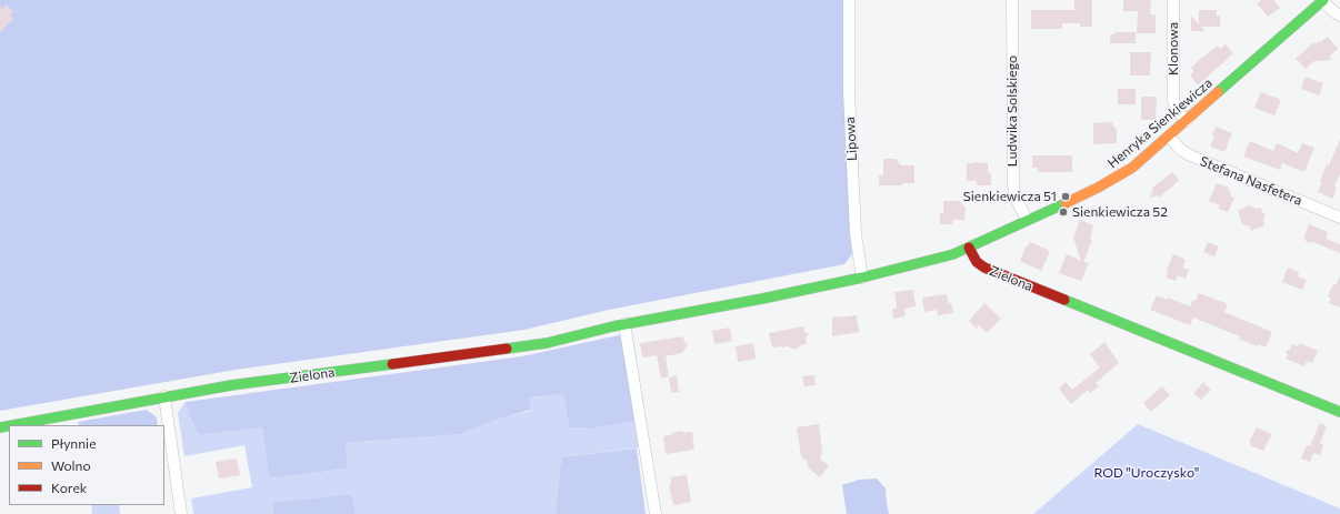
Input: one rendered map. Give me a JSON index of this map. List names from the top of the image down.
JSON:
{
  "streets": {
    "street": [
      "Klonowa",
      "Ludwika Solskiego",
      "Henryka Sienkiewicza",
      "Lipowa",
      "Stefana Nasfetera",
      "Zielona"
    ]
  },
  "crossings": [
    ["Klonowa", "Henryka Sienkiewicza"],
    ["Ludwika Solskiego", "Henryka Sienkiewicza"],
    ["Henryka Sienkiewicza", "Stefana Nasfetera"],
    ["Henryka Sienkiewicza", "Zielona"],
    ["Lipowa", "Zielona"]
  ],
  "parks": ["ROD \"Uroczysko\""],
  "places": ["Sienkiewicza 51", "Sienkiewicza 52"],
  "legend": ["Płynnie", "Wolno", "Korek"]
}
